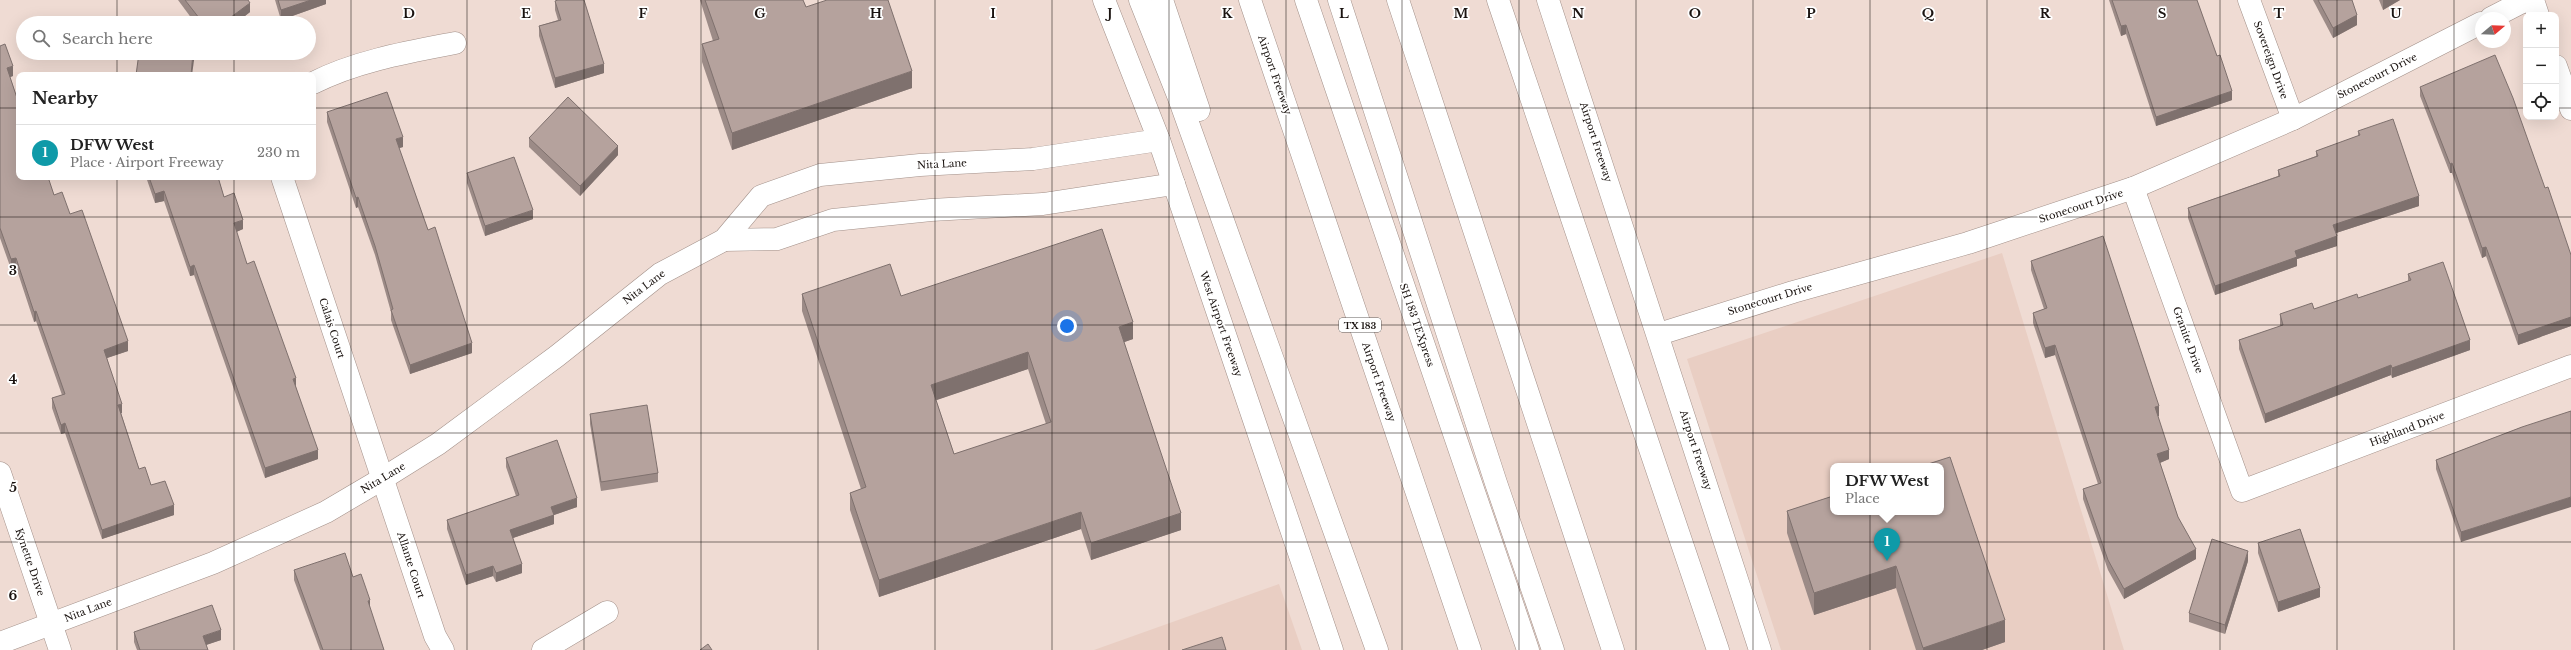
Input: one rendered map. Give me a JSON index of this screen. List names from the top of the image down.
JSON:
{
  "streets": {
    "main road": [
      "Sovereign Drive",
      "Airport Freeway",
      "Stonecourt Drive",
      "Nita Lane",
      "West Airport Freeway",
      "TX 183",
      "SH 183 TEXpress",
      "Calais Court",
      "Granite Drive",
      "Highland Drive",
      "Kynette Drive",
      "Allante Court"
    ]
  },
  "crossings": [
    ["Sovereign Drive", "Stonecourt Drive"],
    ["Airport Freeway", "Stonecourt Drive"],
    ["Stonecourt Drive", "Granite Drive"],
    ["Nita Lane", "West Airport Freeway"],
    ["Nita Lane", "Calais Court"],
    ["Nita Lane", "Kynette Drive"],
    ["Nita Lane", "Allante Court"],
    ["Calais Court", "Allante Court"],
    ["Granite Drive", "Highland Drive"]
  ],
  "north": "right",
  "page": {
    "map_buttons": ["+", "−"],
    "search": "Search here",
    "heading": "Nearby",
    "list": [
      {
        "mark": "1",
        "name": "DFW West",
        "note": "Place · Airport Freeway",
        "value": "230 m"
      }
    ],
    "popup": ["DFW West", "Place"],
    "pins": "1"
  },
  "grid": {
    "columns": [
      "D",
      "E",
      "F",
      "G",
      "H",
      "I",
      "J",
      "K",
      "L",
      "M",
      "N",
      "O",
      "P",
      "Q",
      "R",
      "S",
      "T",
      "U"
    ],
    "rows": [
      "3",
      "4",
      "5",
      "6"
    ]
  }
}
